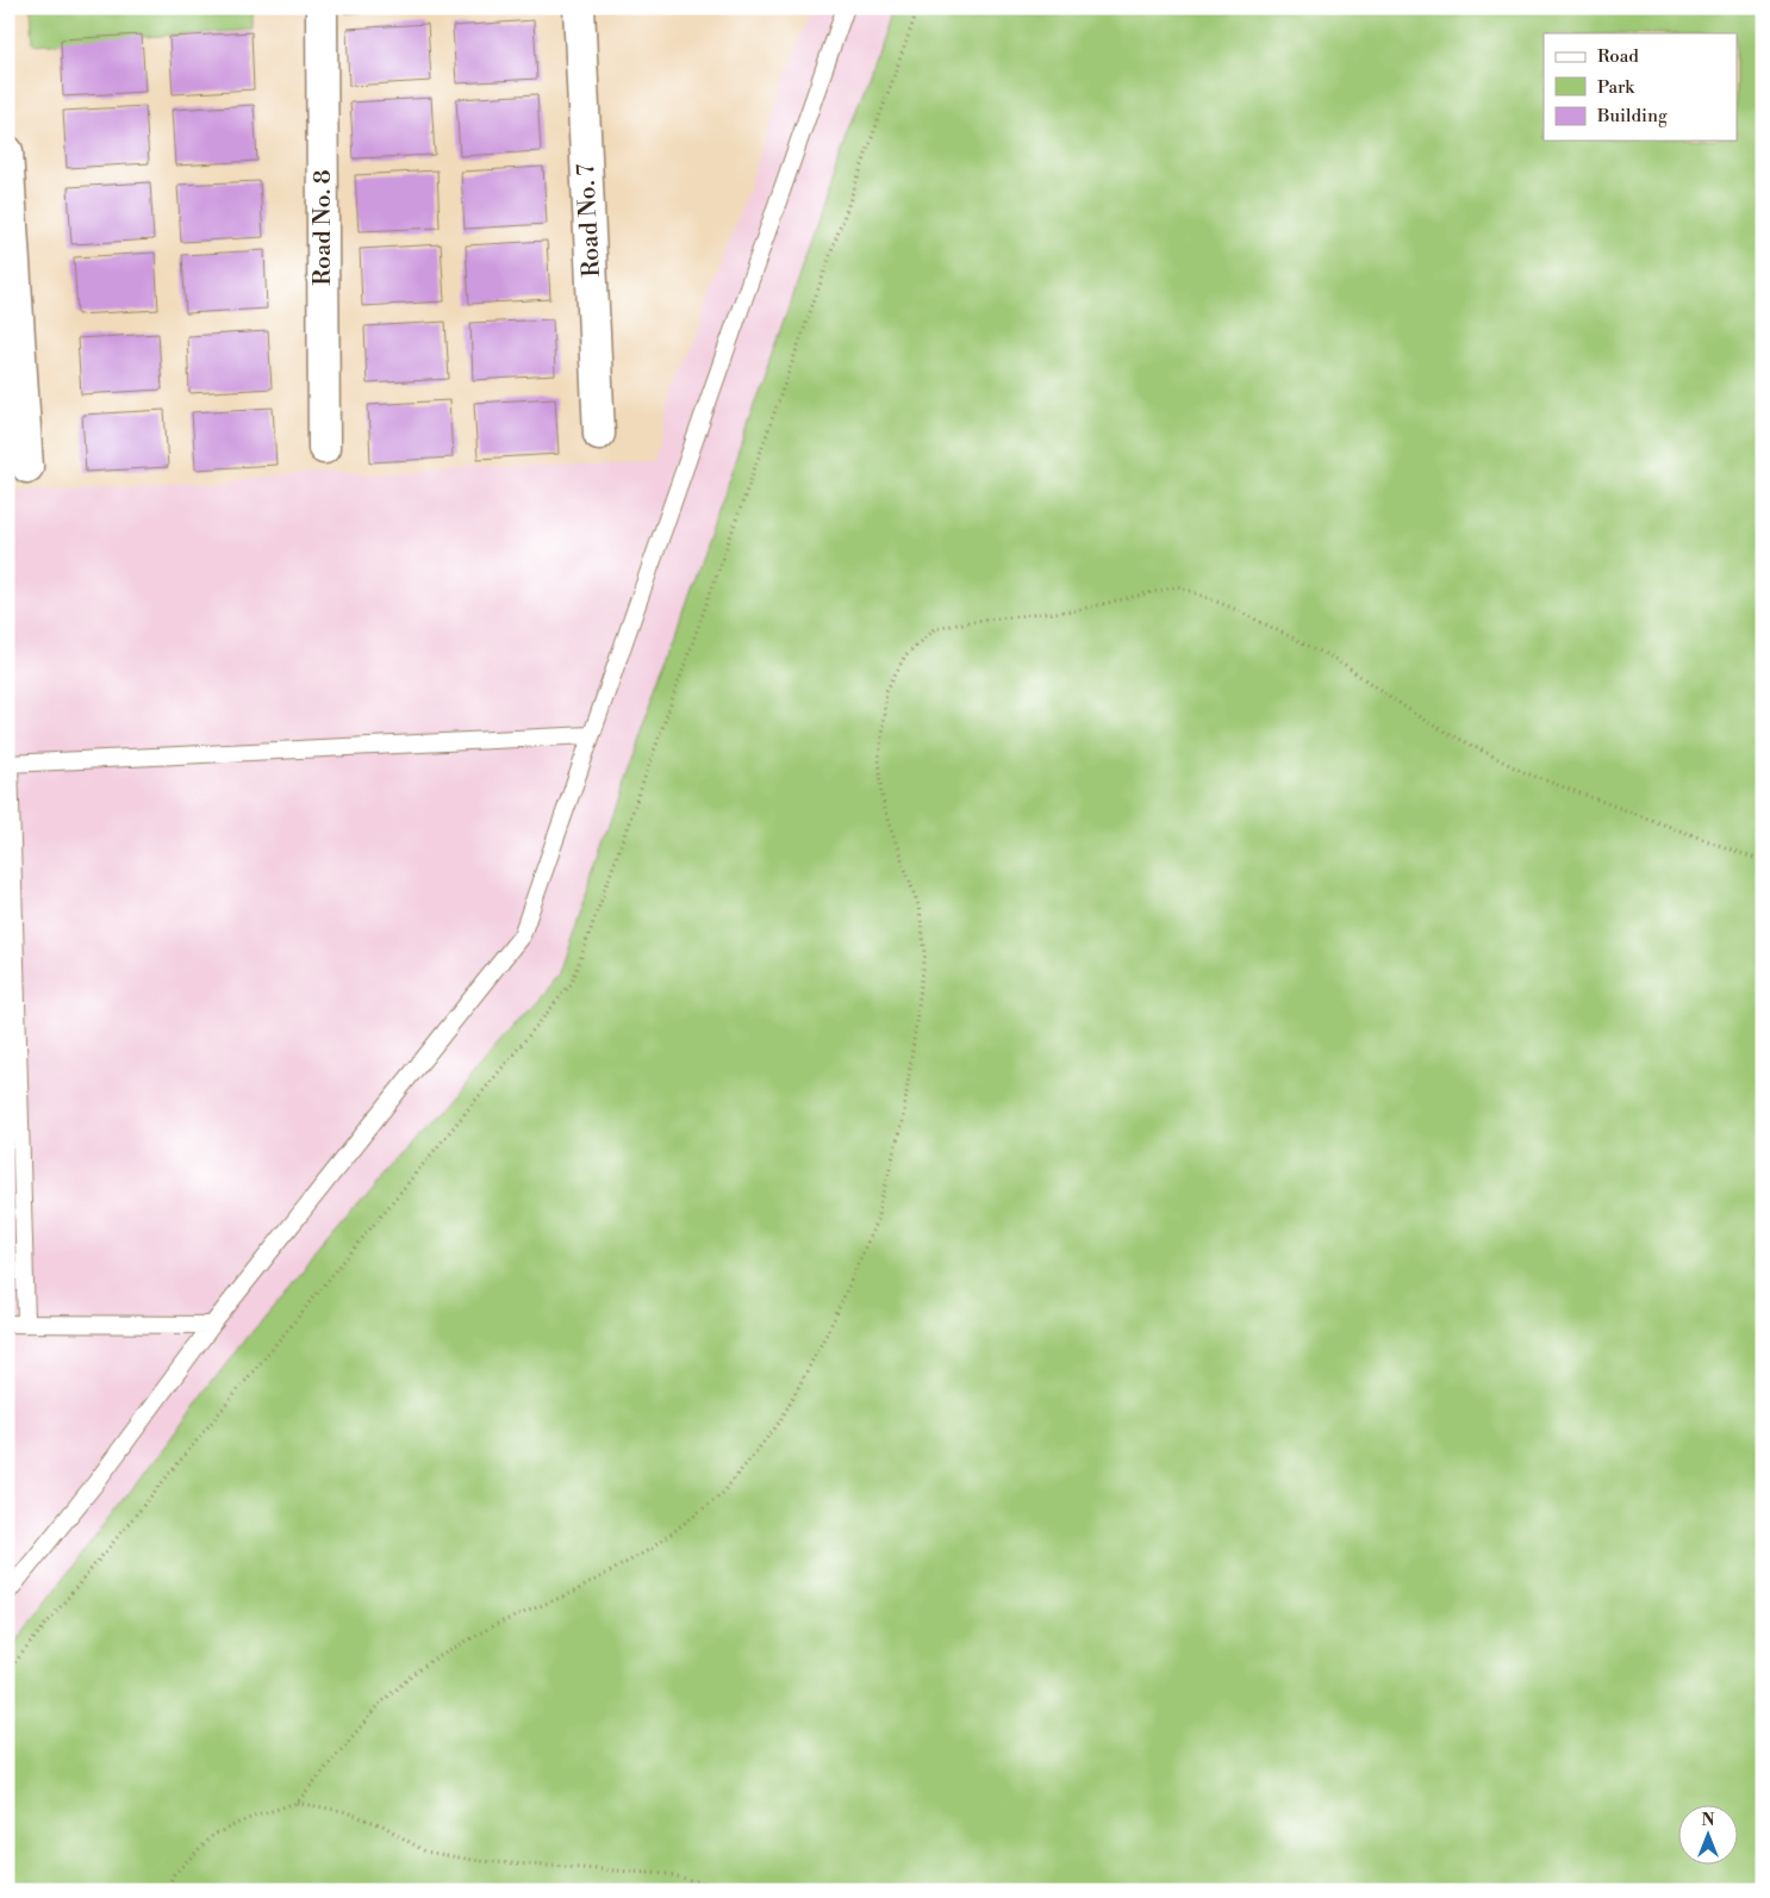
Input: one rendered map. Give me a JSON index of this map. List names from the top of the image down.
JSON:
{
  "streets": {
    "street": ["Road No. 7", "Road No. 8"]
  },
  "legend": ["Road", "Park", "Building"],
  "north": "top"
}
